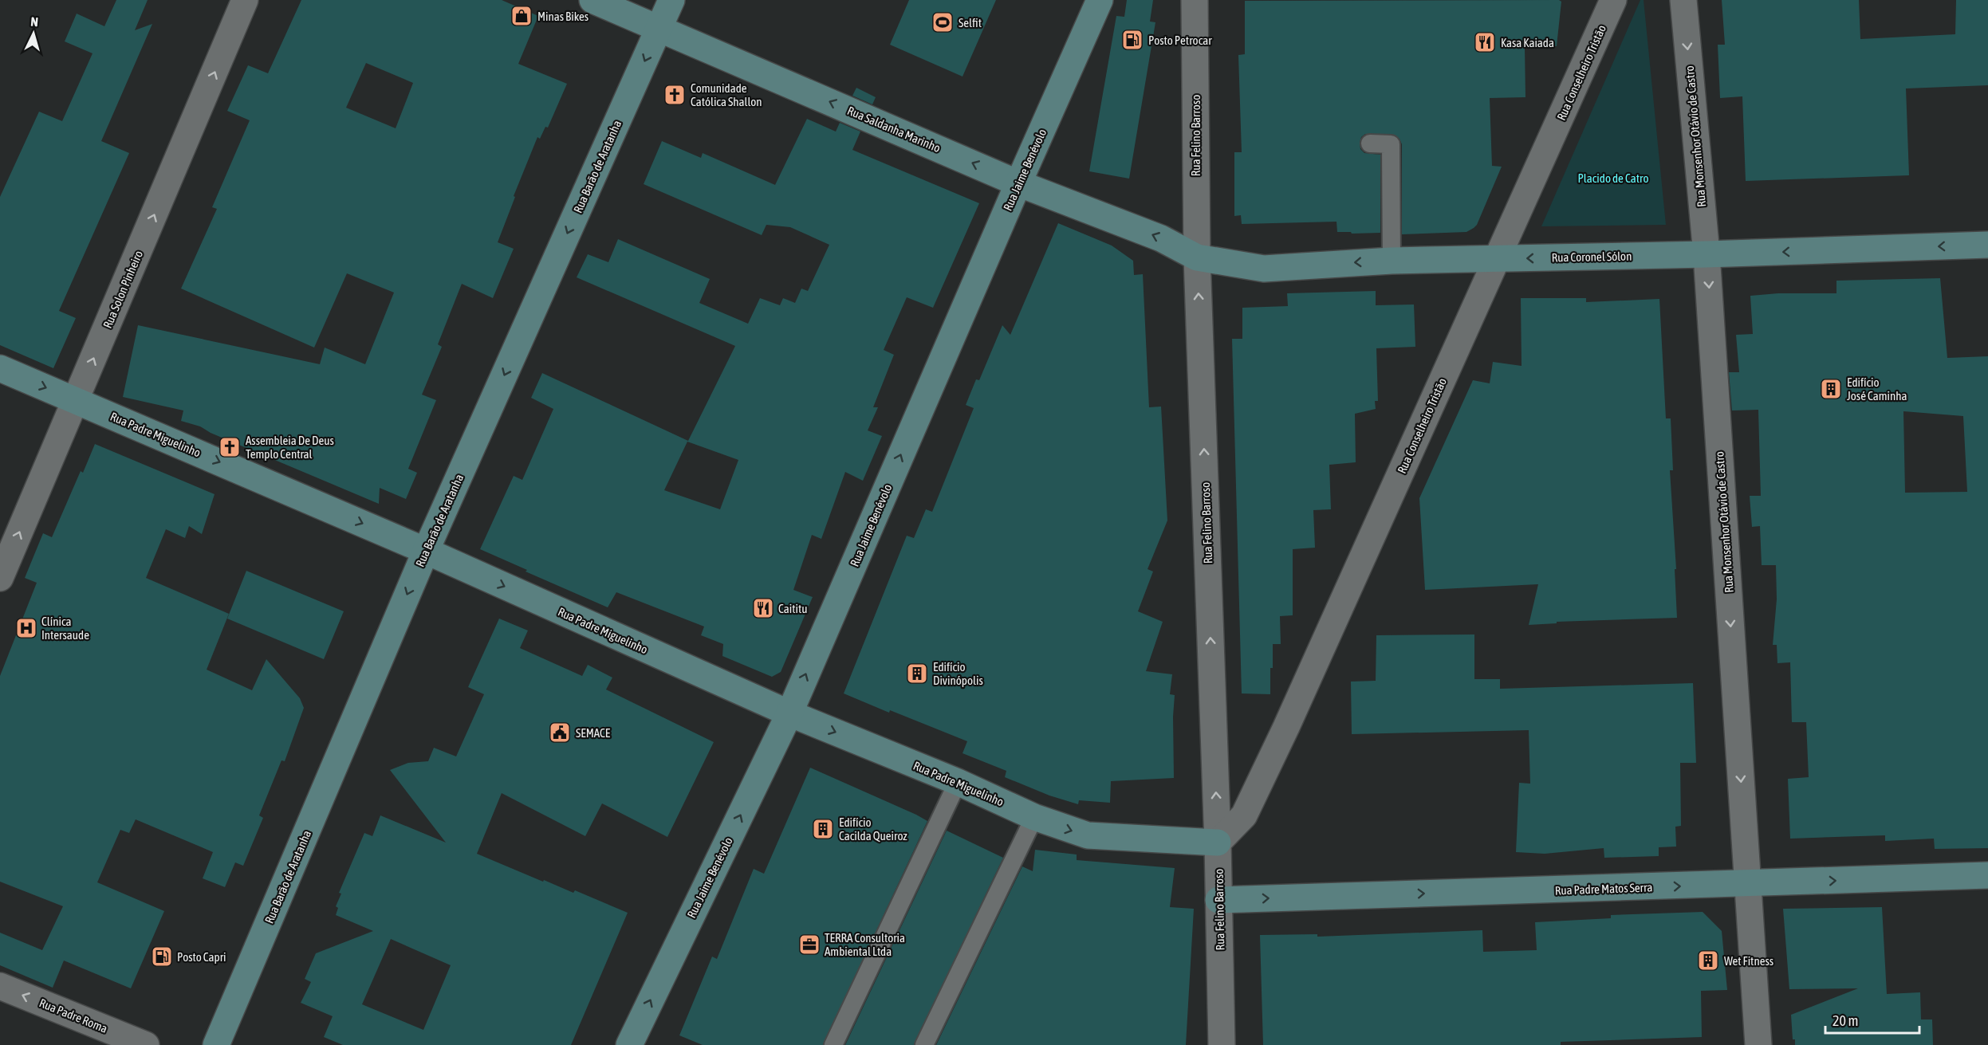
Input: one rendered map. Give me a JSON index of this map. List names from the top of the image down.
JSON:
{
  "streets": {
    "street": [
      "Rua Conselheiro Tristão",
      "Rua Saldanha Marinho",
      "Rua Felino Barroso",
      "Rua Monsenhor Otávio de Castro",
      "Rua Barão de Aratanha",
      "Rua Jaime Benévolo",
      "Rua Coronel Sólon",
      "Rua Solon Pinheiro",
      "Rua Padre Miguelinho",
      "Rua Padre Matos Serra",
      "Rua Padre Roma"
    ]
  },
  "crossings": [
    ["Rua Conselheiro Tristão", "Rua Felino Barroso"],
    ["Rua Conselheiro Tristão", "Rua Coronel Sólon"],
    ["Rua Conselheiro Tristão", "Rua Padre Miguelinho"],
    ["Rua Saldanha Marinho", "Rua Felino Barroso"],
    ["Rua Saldanha Marinho", "Rua Barão de Aratanha"],
    ["Rua Saldanha Marinho", "Rua Jaime Benévolo"],
    ["Rua Saldanha Marinho", "Rua Coronel Sólon"],
    ["Rua Felino Barroso", "Rua Coronel Sólon"],
    ["Rua Felino Barroso", "Rua Padre Miguelinho"],
    ["Rua Felino Barroso", "Rua Padre Matos Serra"],
    ["Rua Monsenhor Otávio de Castro", "Rua Coronel Sólon"],
    ["Rua Monsenhor Otávio de Castro", "Rua Padre Matos Serra"],
    ["Rua Barão de Aratanha", "Rua Padre Miguelinho"],
    ["Rua Jaime Benévolo", "Rua Padre Miguelinho"],
    ["Rua Solon Pinheiro", "Rua Padre Miguelinho"]
  ],
  "one_way": [
    "Rua Saldanha Marinho",
    "Rua Felino Barroso",
    "Rua Monsenhor Otávio de Castro",
    "Rua Barão de Aratanha",
    "Rua Jaime Benévolo",
    "Rua Coronel Sólon",
    "Rua Solon Pinheiro",
    "Rua Padre Miguelinho",
    "Rua Padre Matos Serra",
    "Rua Padre Roma"
  ],
  "parks": ["Placido de Catro"],
  "places": {
    "shop": ["Minas Bikes"],
    "sports": ["Selfit"],
    "fuel station": ["Posto Petrocar", "Posto Capri"],
    "restaurant": ["Kasa Kaiada", "Caititu"],
    "church": ["Comunidade Católica Shallon", "Assembleia De Deus Templo Central"],
    "building": [
      "Edifício José Caminha",
      "Edifício Divinópolis",
      "Edifício Cacilda Queiroz",
      "Wet Fitness"
    ],
    "hospital": ["Clínica Intersaude"],
    "public building": ["SEMACE"],
    "office": ["TERRA Consultoria Ambiental Ltda"]
  },
  "scale_bar": "20 m",
  "north": "top"
}
